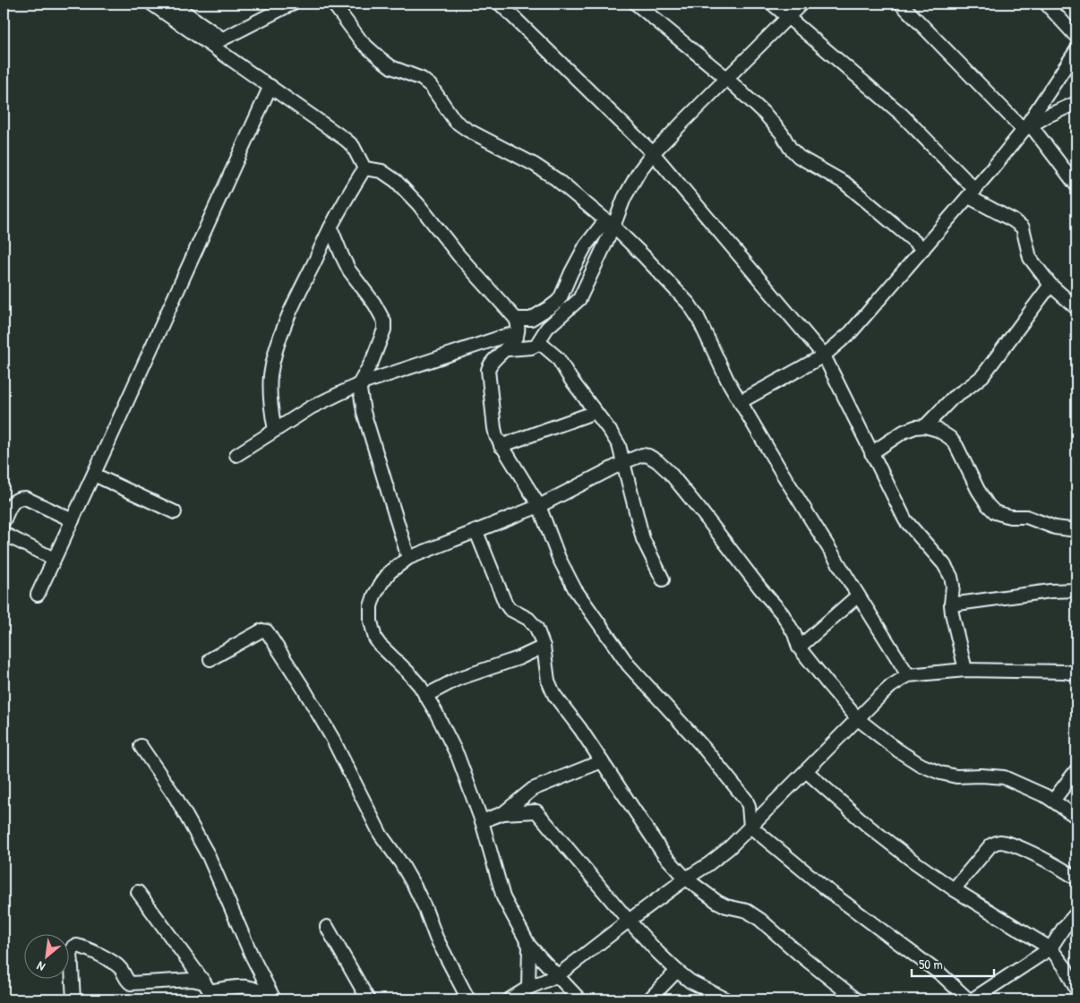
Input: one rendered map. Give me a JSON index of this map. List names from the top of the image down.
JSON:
{
  "scale_bar": "50 m",
  "north": "bottom left"
}
